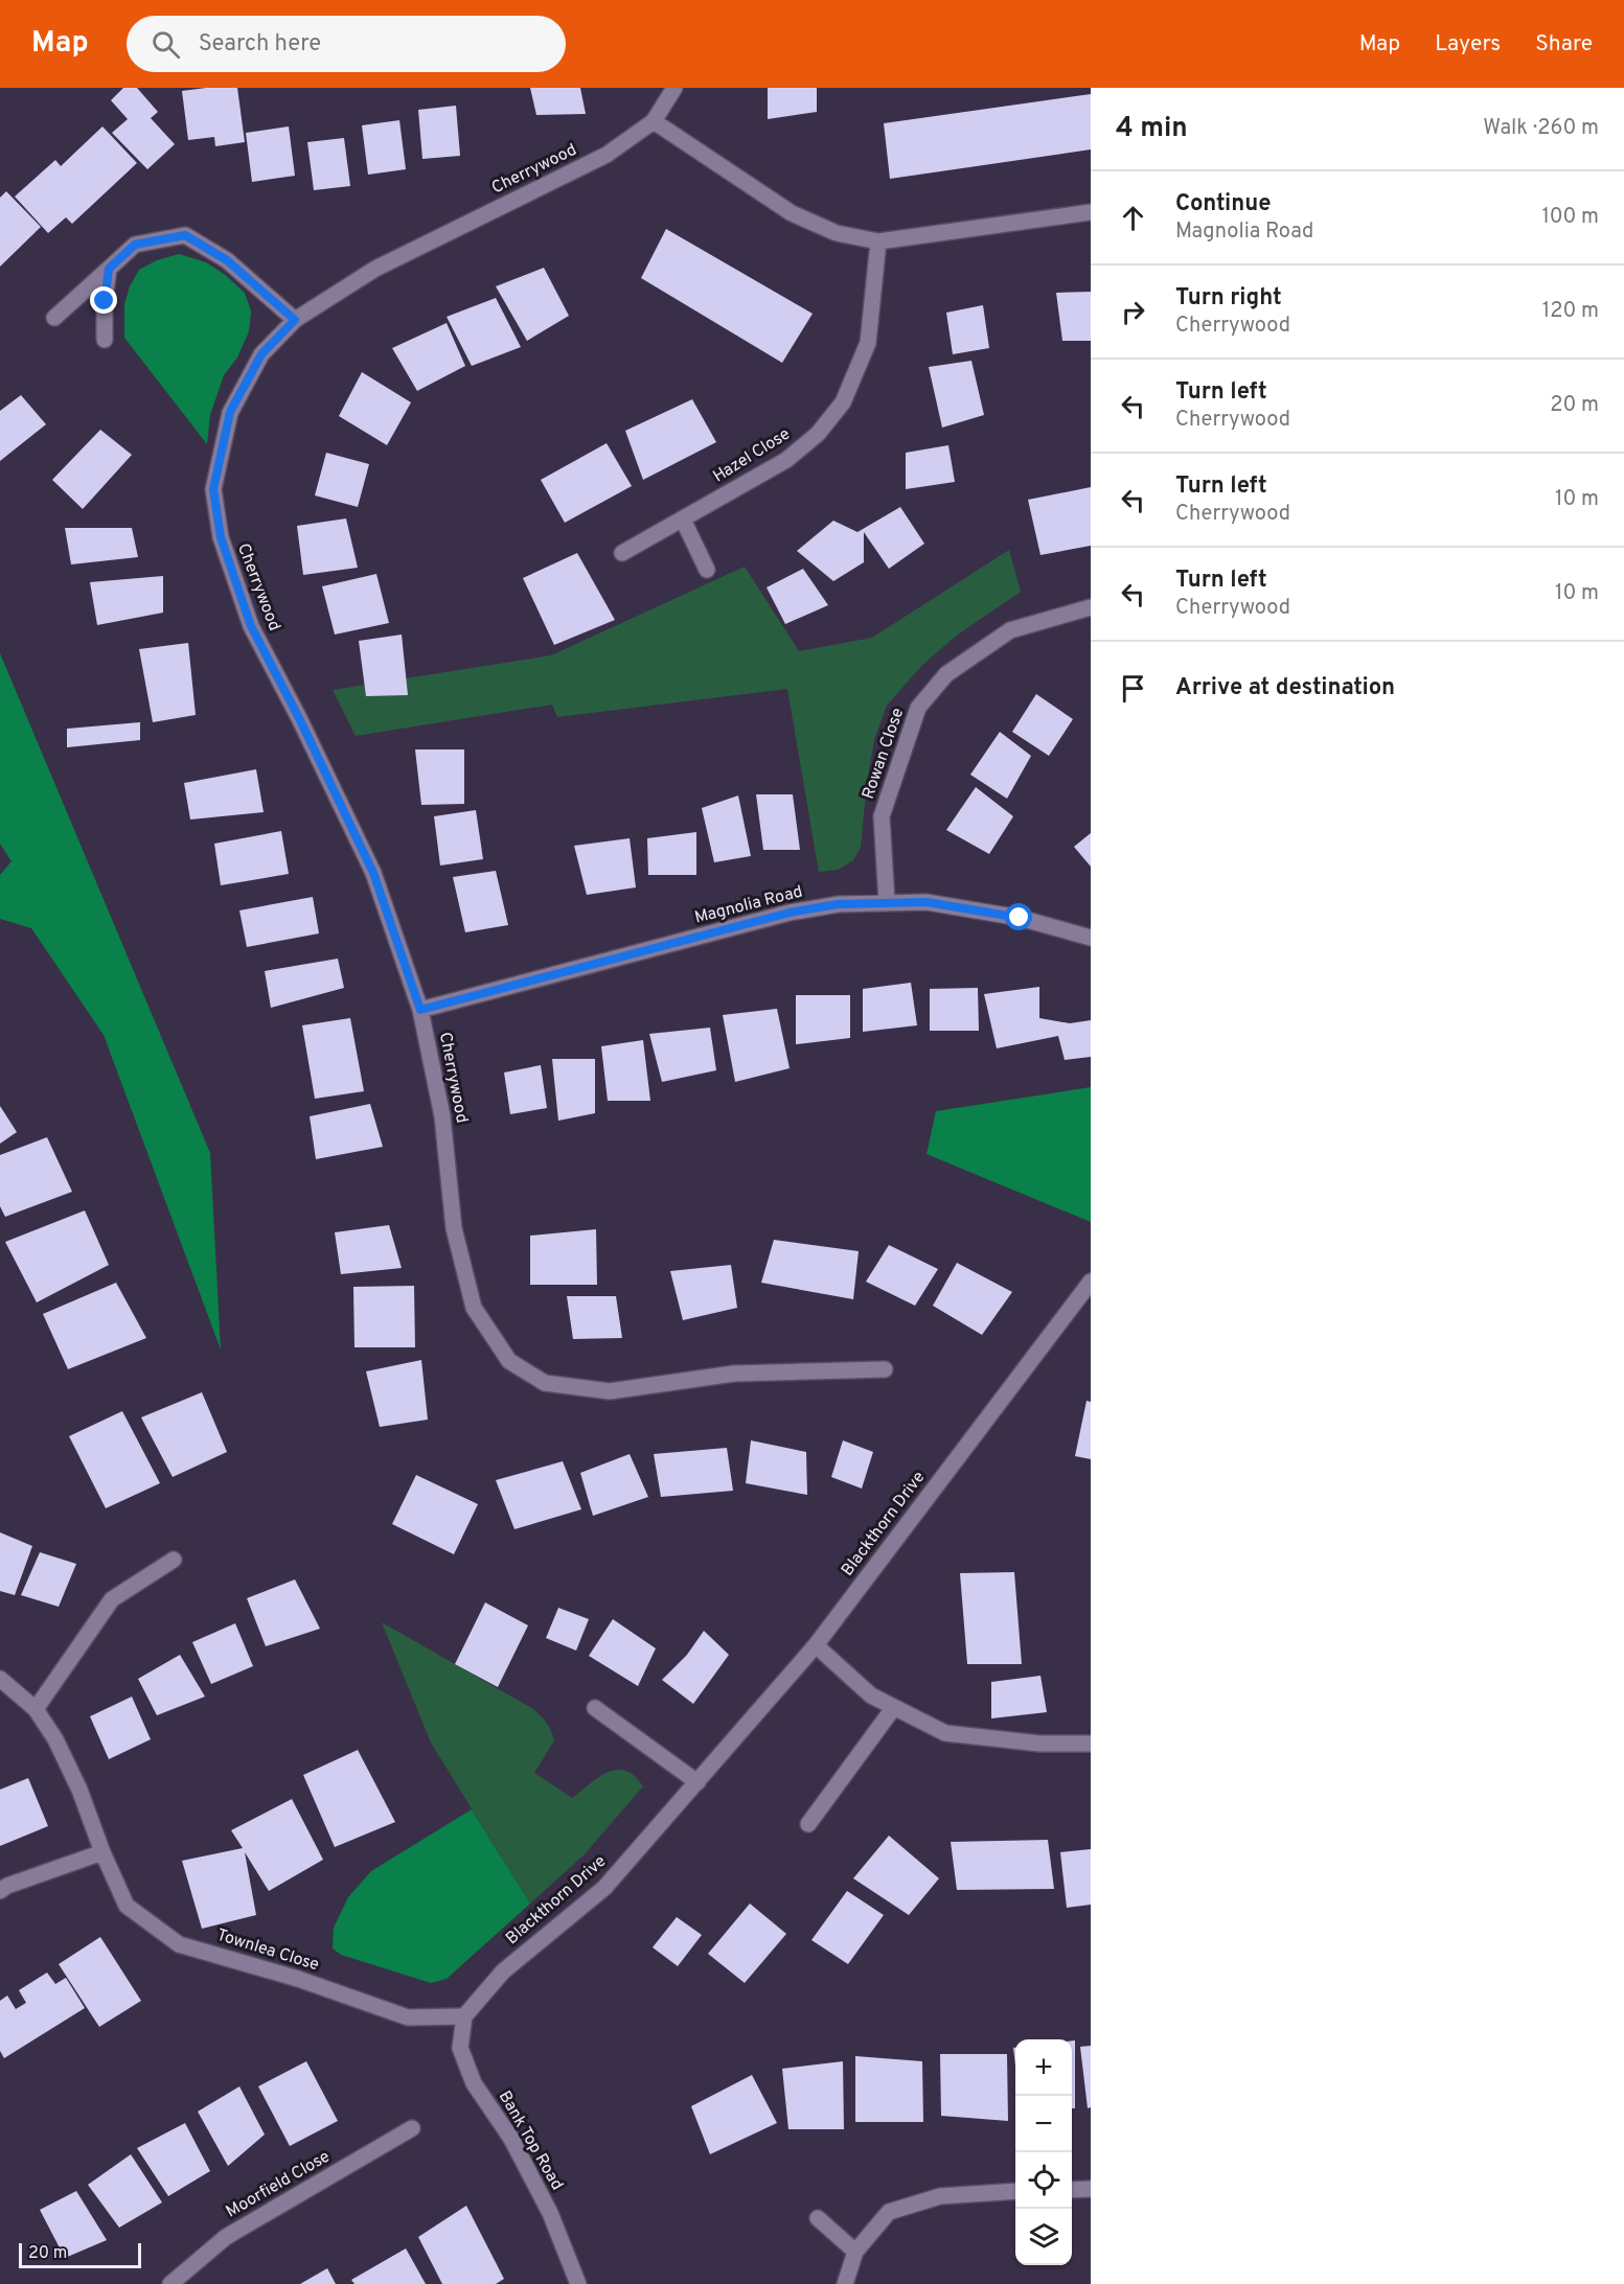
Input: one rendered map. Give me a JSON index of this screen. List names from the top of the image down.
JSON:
{
  "streets": {
    "street": [
      "Cherrywood",
      "Hazel Close",
      "Rowan Close",
      "Magnolia Road",
      "Blackthorn Drive",
      "Townlea Close",
      "Bank Top Road",
      "Moorfield Close"
    ]
  },
  "crossings": [
    ["Cherrywood", "Magnolia Road"],
    ["Rowan Close", "Magnolia Road"],
    ["Blackthorn Drive", "Townlea Close"],
    ["Blackthorn Drive", "Bank Top Road"],
    ["Townlea Close", "Bank Top Road"]
  ],
  "scale_bar": "20 m",
  "page": {
    "header": "Map",
    "search": "Search here",
    "nav": ["Map", "Layers", "Share"],
    "heading": ["4 min", "Walk · 260 m"],
    "list": [
      ["Continue", "Magnolia Road", "100 m"],
      ["Turn right", "Cherrywood", "120 m"],
      ["Turn left", "Cherrywood", "20 m"],
      ["Turn left", "Cherrywood", "10 m"],
      ["Turn left", "Cherrywood", "10 m"],
      "Arrive at destination"
    ],
    "map_buttons": ["+", "−"],
    "scale": "20 m"
  }
}
